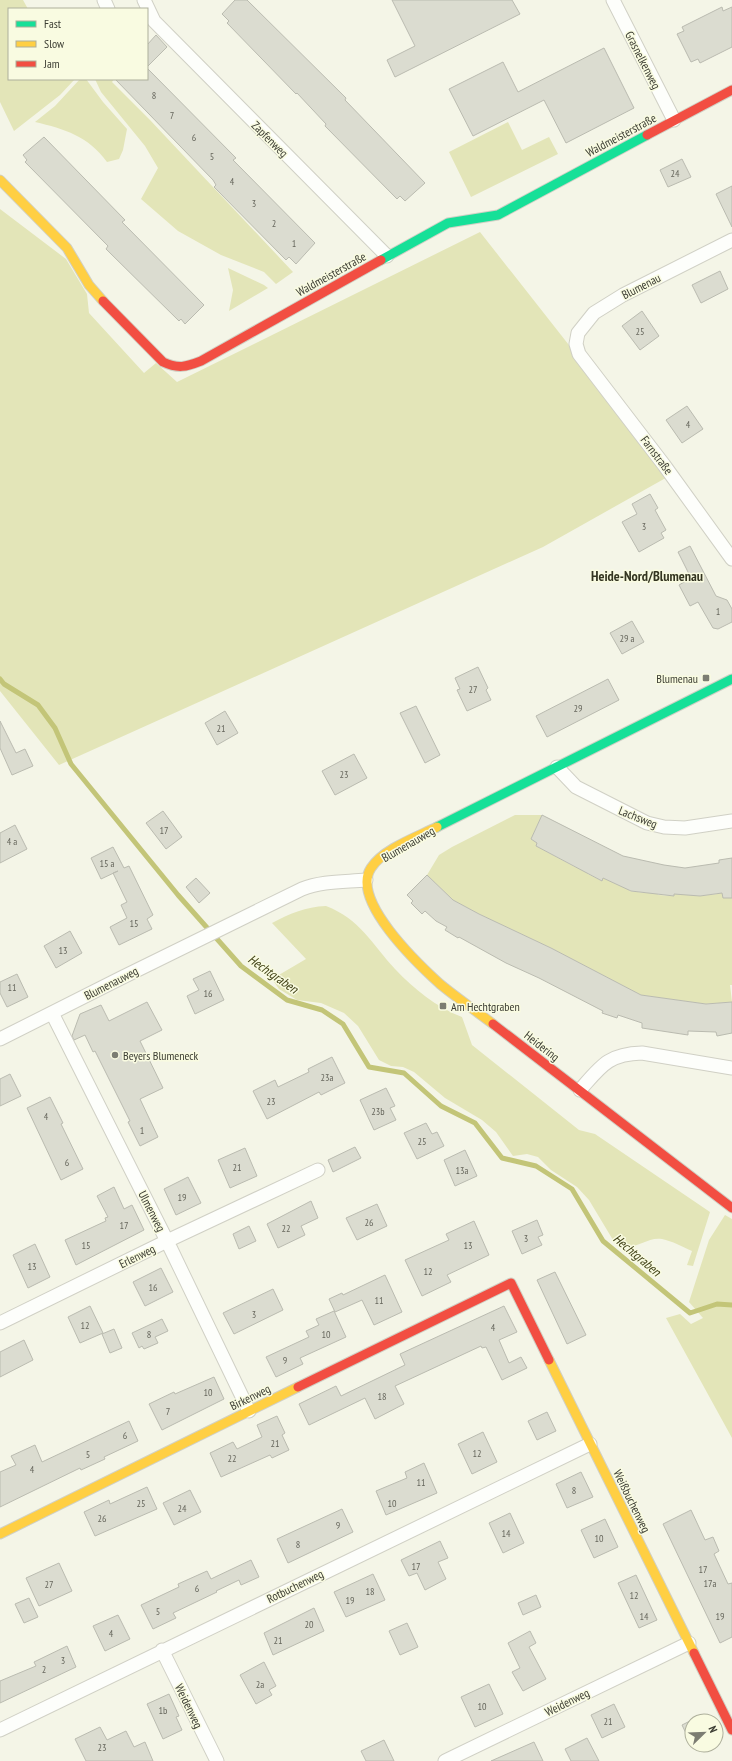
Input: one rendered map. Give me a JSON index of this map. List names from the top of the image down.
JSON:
{
  "streets": {
    "street": [
      "Grasnelkenweg",
      "Waldmeisterstraße",
      "Zapfenweg",
      "Blumenau",
      "Farnstraße",
      "Lachsweg",
      "Blumenauweg",
      "Heidering",
      "Ulmenweg",
      "Erlenweg",
      "Birkenweg",
      "Weißbuchenweg",
      "Rotbuchenweg",
      "Weidenweg"
    ]
  },
  "crossings": [
    ["Grasnelkenweg", "Waldmeisterstraße"],
    ["Waldmeisterstraße", "Zapfenweg"],
    ["Blumenau", "Farnstraße"],
    ["Lachsweg", "Blumenauweg"],
    ["Blumenauweg", "Heidering"],
    ["Blumenauweg", "Ulmenweg"],
    ["Ulmenweg", "Erlenweg"],
    ["Ulmenweg", "Birkenweg"],
    ["Birkenweg", "Weißbuchenweg"],
    ["Weißbuchenweg", "Rotbuchenweg"],
    ["Weißbuchenweg", "Weidenweg"],
    ["Rotbuchenweg", "Weidenweg"]
  ],
  "districts": ["Heide-Nord/Blumenau"],
  "water": ["Hechtgraben"],
  "places": {
    "transit": ["Blumenau", "Am Hechtgraben"],
    "other": ["Beyers Blumeneck"]
  },
  "house_numbers": [
    "8",
    "7",
    "6",
    "5",
    "24",
    "4",
    "3",
    "2",
    "1",
    "25",
    "4",
    "3",
    "1",
    "29 a",
    "27",
    "29",
    "21",
    "23",
    "17",
    "4 a",
    "15 a",
    "15",
    "13",
    "11",
    "16",
    "23a",
    "23",
    "23b",
    "4",
    "1",
    "25",
    "6",
    "21",
    "13a",
    "19",
    "26",
    "17",
    "22",
    "3",
    "15",
    "13",
    "13",
    "12",
    "16",
    "11",
    "3",
    "12",
    "4",
    "8",
    "10",
    "9",
    "10",
    "18",
    "7",
    "6",
    "21",
    "12",
    "5",
    "22",
    "4",
    "11",
    "8",
    "25",
    "10",
    "24",
    "26",
    "9",
    "14",
    "10",
    "8",
    "17",
    "17",
    "17a",
    "27",
    "6",
    "18",
    "12",
    "19",
    "5",
    "14",
    "19",
    "20",
    "4",
    "21",
    "3",
    "2",
    "2a",
    "10",
    "1b",
    "21",
    "23"
  ],
  "legend": ["Fast", "Slow", "Jam"],
  "north": "top right"
}
